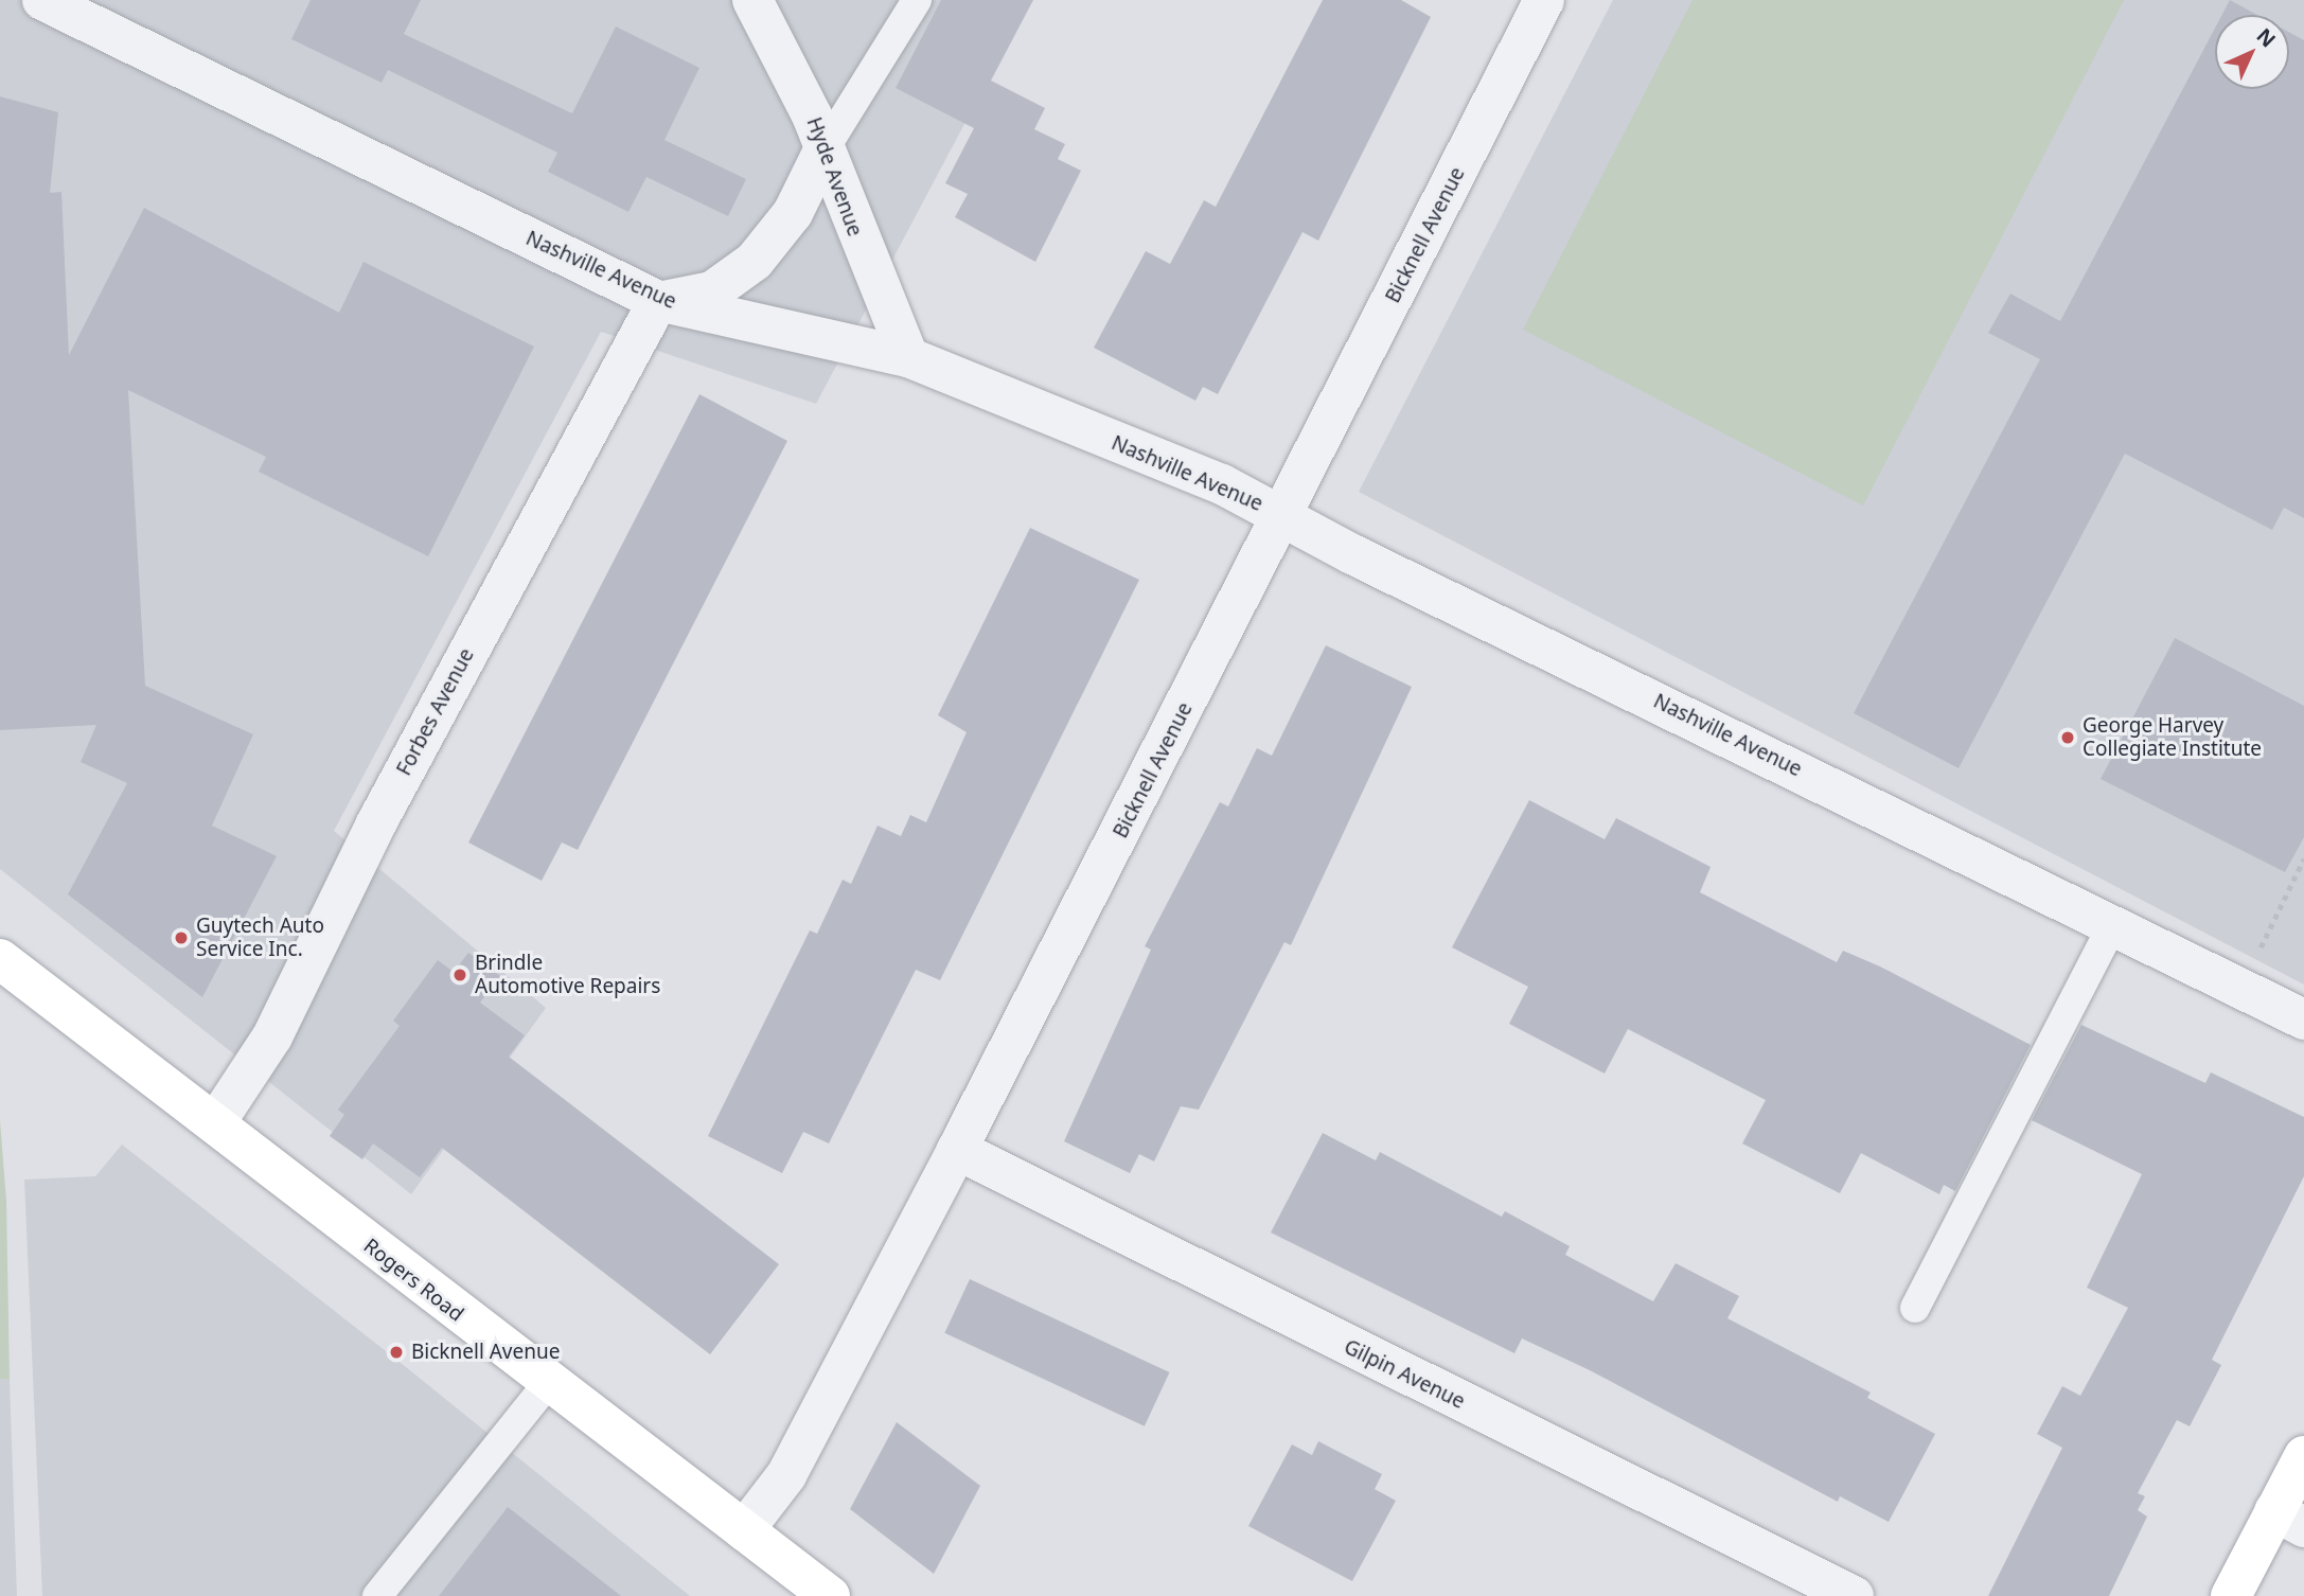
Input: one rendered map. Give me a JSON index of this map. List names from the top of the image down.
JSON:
{
  "streets": {
    "main road": ["Rogers Road"],
    "street": [
      "Hyde Avenue",
      "Bicknell Avenue",
      "Nashville Avenue",
      "Forbes Avenue",
      "Gilpin Avenue"
    ]
  },
  "crossings": [
    ["Hyde Avenue", "Nashville Avenue"],
    ["Bicknell Avenue", "Nashville Avenue"],
    ["Bicknell Avenue", "Rogers Road"],
    ["Bicknell Avenue", "Gilpin Avenue"],
    ["Nashville Avenue", "Forbes Avenue"],
    ["Forbes Avenue", "Rogers Road"]
  ],
  "places": [
    "George Harvey Collegiate Institute",
    "Guytech Auto Service Inc.",
    "Brindle Automotive Repairs",
    "Bicknell Avenue"
  ],
  "north": "top right"
}
